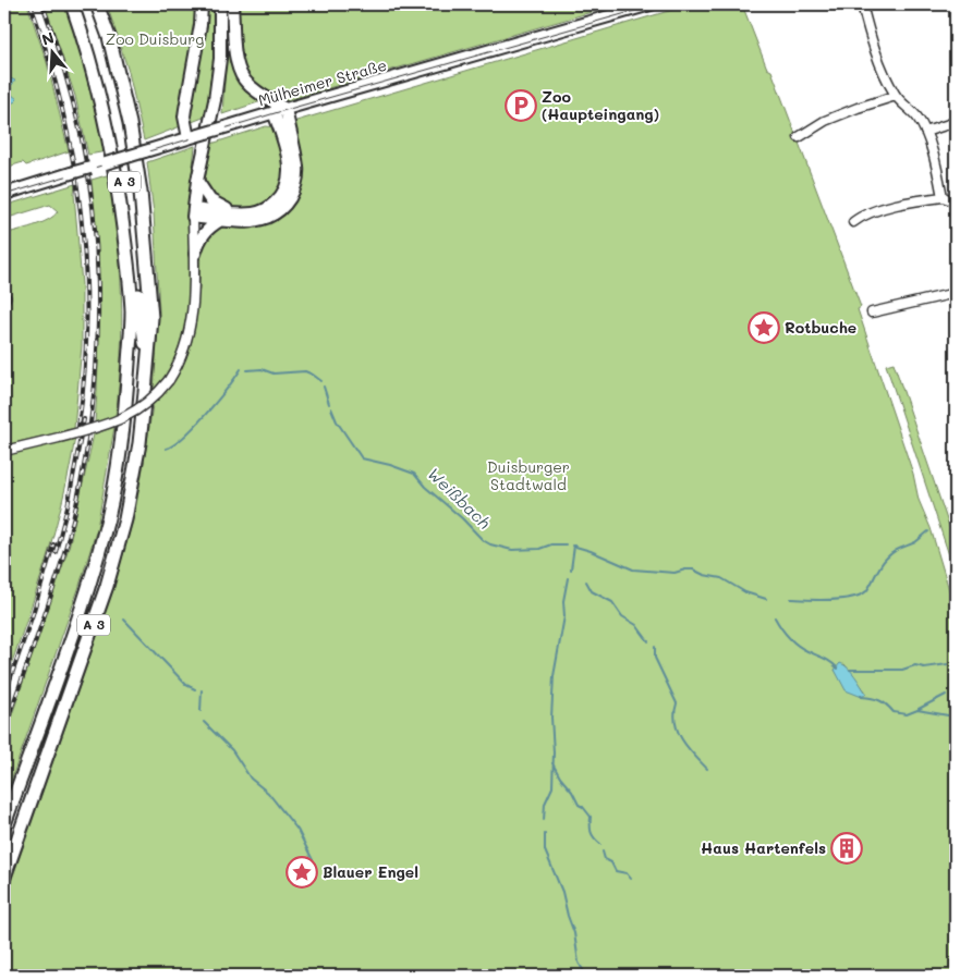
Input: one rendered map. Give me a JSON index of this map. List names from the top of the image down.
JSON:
{
  "streets": {
    "highway": ["A 3"],
    "main road": ["Mülheimer Straße"]
  },
  "water": ["Weißbach"],
  "parks": ["Zoo Duisburg", "Duisburger Stadtwald"],
  "places": {
    "parking": ["Zoo (Haupteingang)"],
    "place": ["Rotbuche", "Blauer Engel"],
    "building": ["Haus Hartenfels"]
  },
  "north": "top"
}
